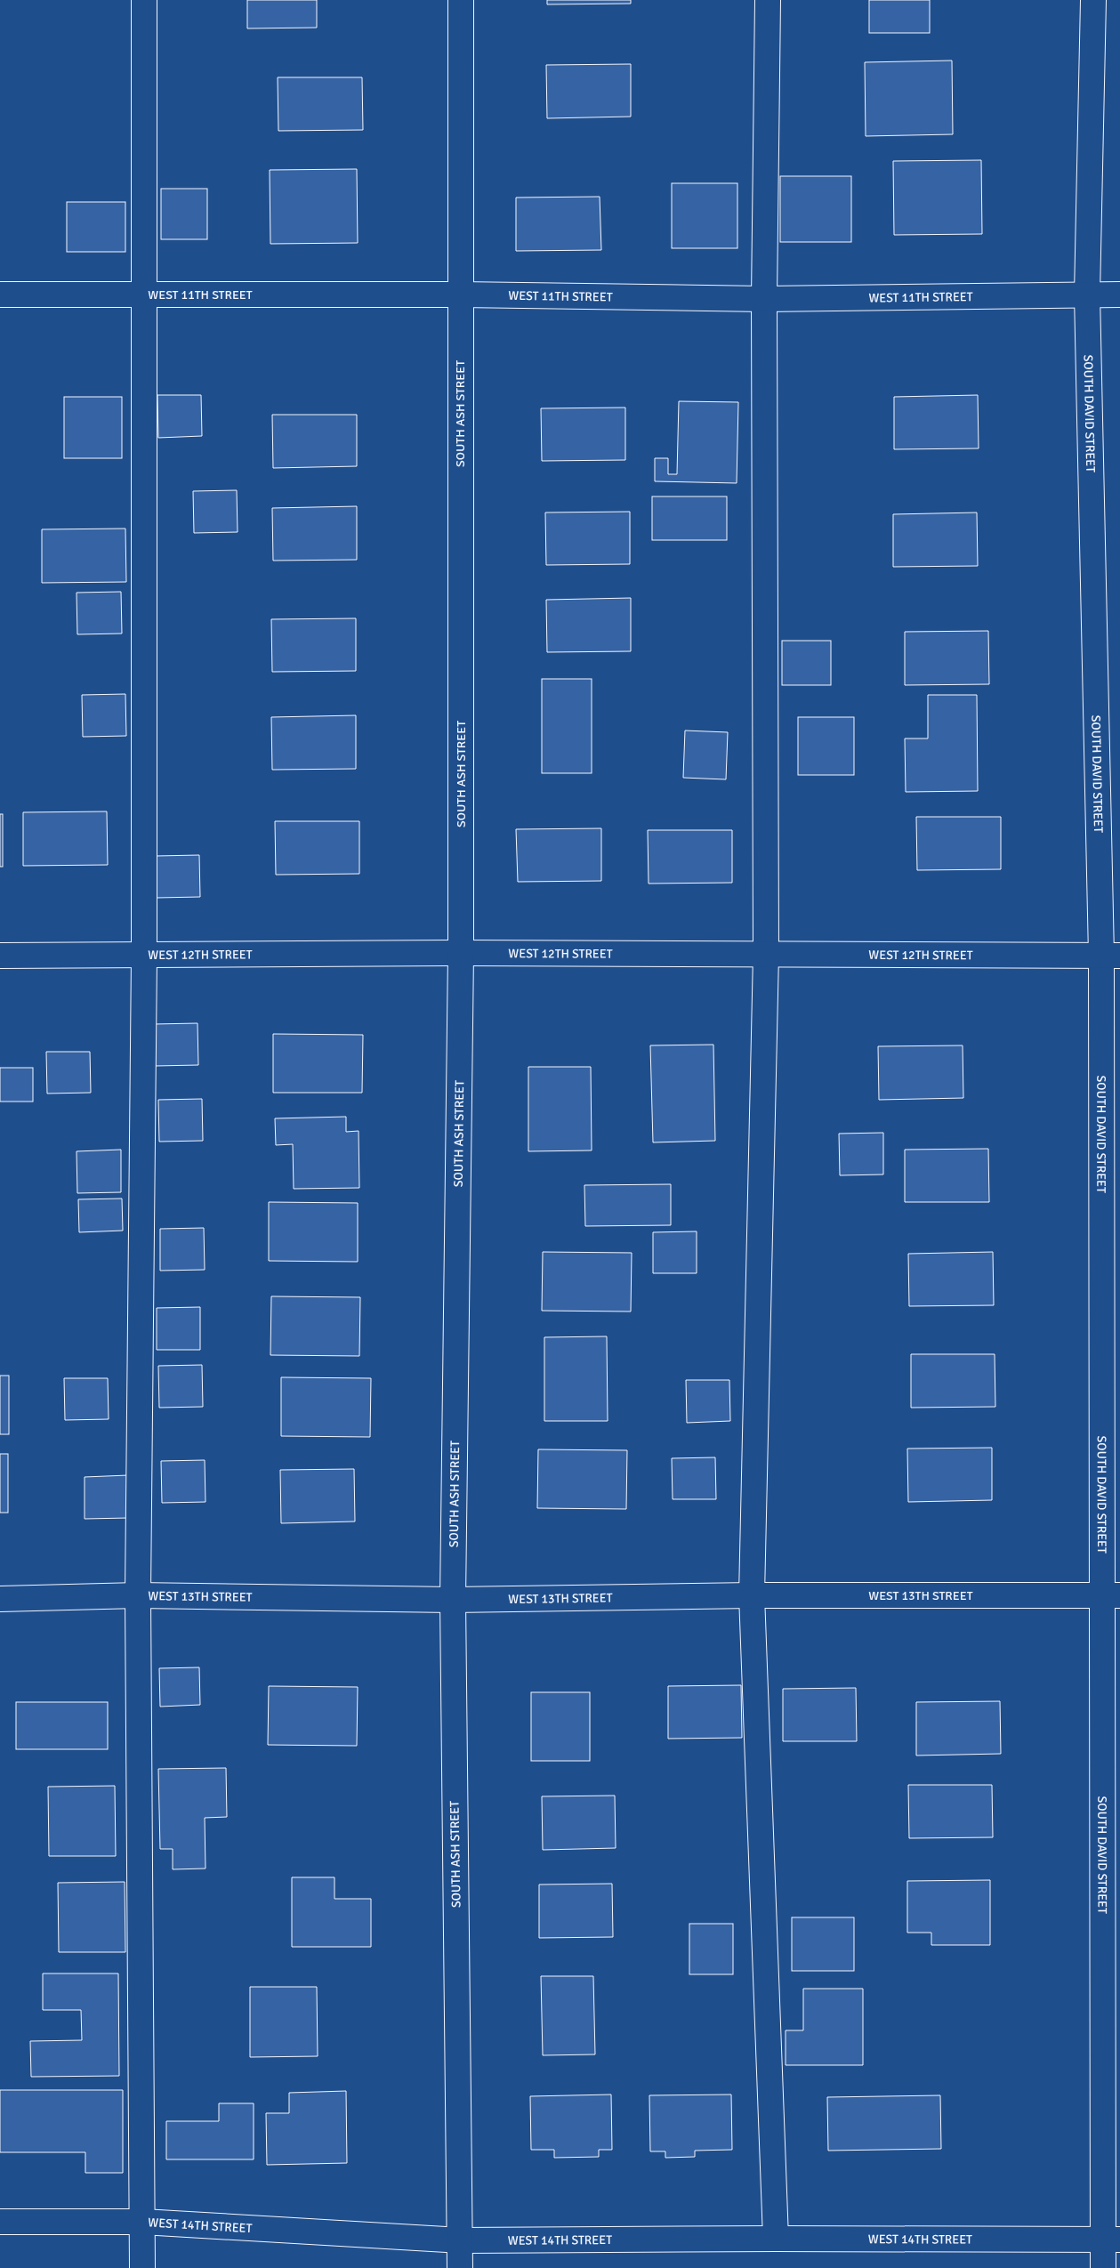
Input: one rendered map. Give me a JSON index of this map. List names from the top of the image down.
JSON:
{
  "streets": {
    "street": [
      "WEST 11TH STREET",
      "SOUTH ASH STREET",
      "SOUTH DAVID STREET",
      "WEST 12TH STREET",
      "WEST 13TH STREET",
      "WEST 14TH STREET"
    ]
  },
  "crossings": [
    ["WEST 11TH STREET", "SOUTH ASH STREET"],
    ["WEST 11TH STREET", "SOUTH DAVID STREET"],
    ["SOUTH ASH STREET", "WEST 12TH STREET"],
    ["SOUTH ASH STREET", "WEST 13TH STREET"],
    ["SOUTH ASH STREET", "WEST 14TH STREET"],
    ["SOUTH DAVID STREET", "WEST 12TH STREET"],
    ["SOUTH DAVID STREET", "WEST 13TH STREET"],
    ["SOUTH DAVID STREET", "WEST 14TH STREET"]
  ]
}
